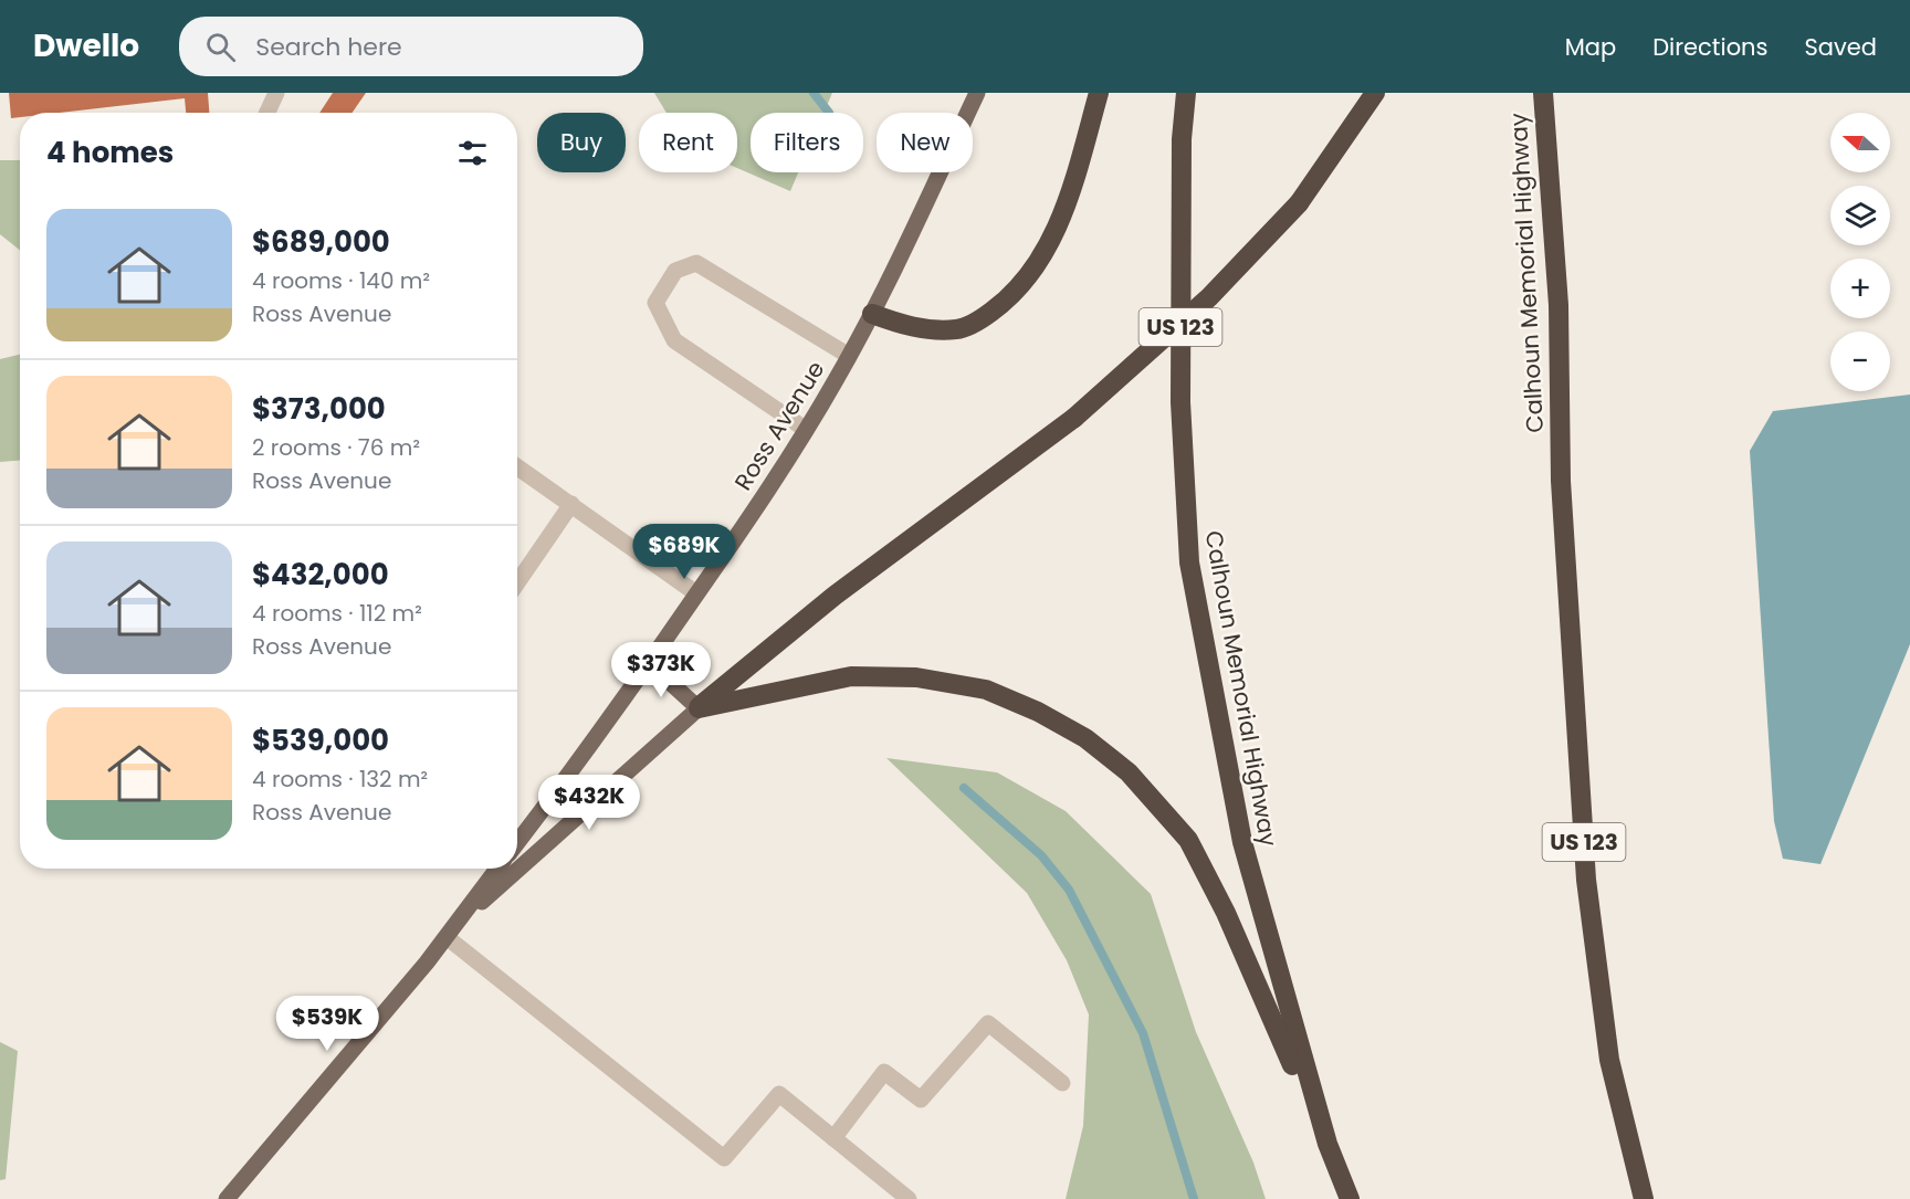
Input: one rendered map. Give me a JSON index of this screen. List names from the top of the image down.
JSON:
{
  "streets": {
    "highway": ["Calhoun Memorial Highway", "US 123"],
    "main road": ["Ross Avenue"]
  },
  "north": "left",
  "page": {
    "header": "Dwello",
    "search": "Search here",
    "nav": ["Map", "Directions", "Saved"],
    "map_buttons": ["+", "−"],
    "chip": [
      "Buy",
      "Rent",
      "Filters",
      "New"
    ],
    "heading": "4 homes",
    "list": [
      {
        "name": "$689,000",
        "note": "4 rooms · 140 m² · Ross Avenue"
      },
      {
        "name": "$373,000",
        "note": "2 rooms · 76 m² · Ross Avenue"
      },
      {
        "name": "$432,000",
        "note": "4 rooms · 112 m² · Ross Avenue"
      },
      {
        "name": "$539,000",
        "note": "4 rooms · 132 m² · Ross Avenue"
      }
    ],
    "price": [
      "$689K",
      "$373K",
      "$432K",
      "$539K"
    ]
  }
}
